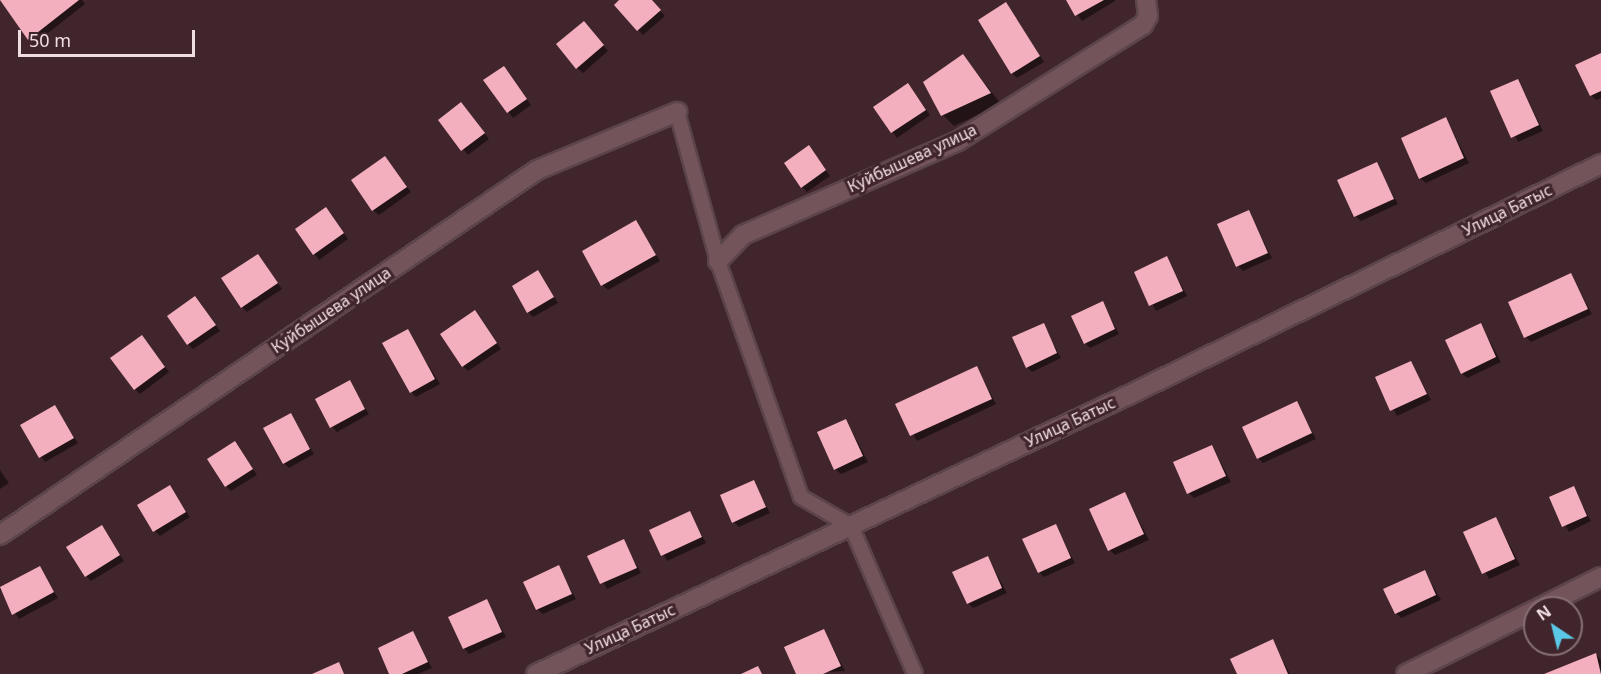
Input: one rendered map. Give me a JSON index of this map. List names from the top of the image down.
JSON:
{
  "streets": {
    "street": ["Куйбышева улица", "Улица Батыс"]
  },
  "scale_bar": "50 m",
  "north": "top left"
}
